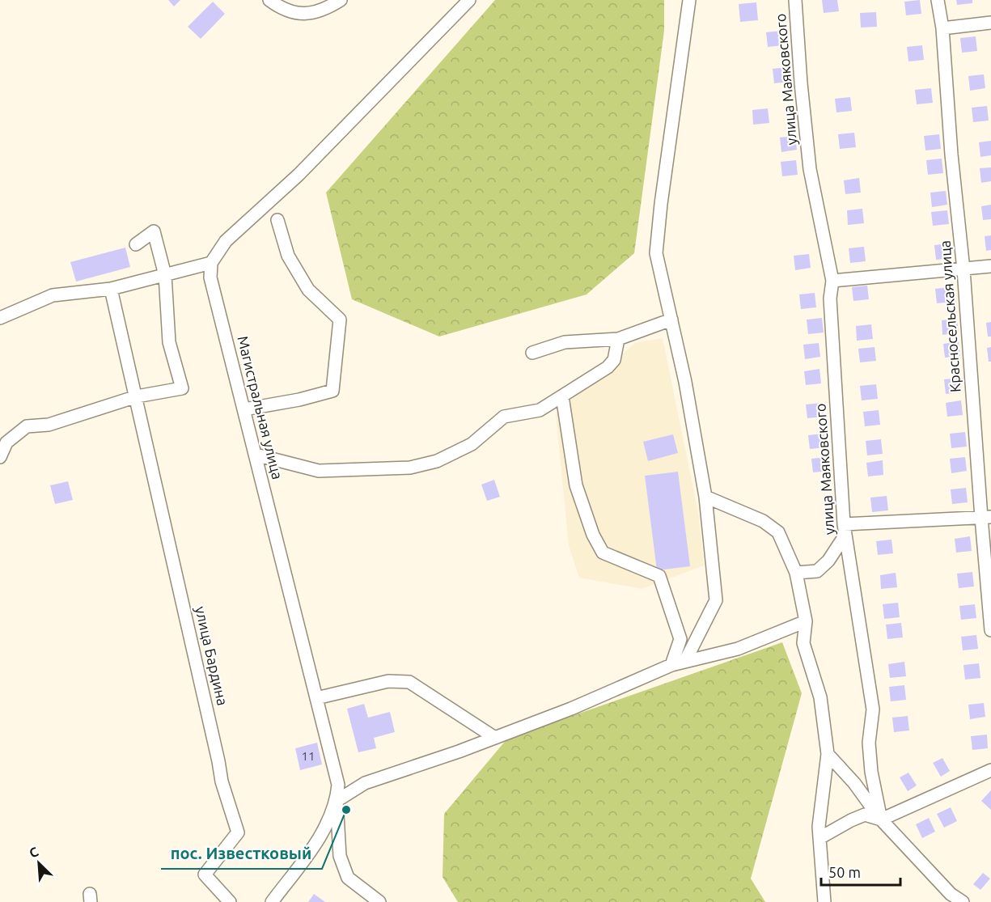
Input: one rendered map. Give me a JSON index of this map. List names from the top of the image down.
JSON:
{
  "streets": {
    "street": [
      "улица Маяковского",
      "Красносельская улица",
      "Магистральная улица",
      "улица Бардина"
    ]
  },
  "places": ["пос. Известковый"],
  "house_numbers": ["11"],
  "scale_bar": "50 m",
  "north": "top left"
}
